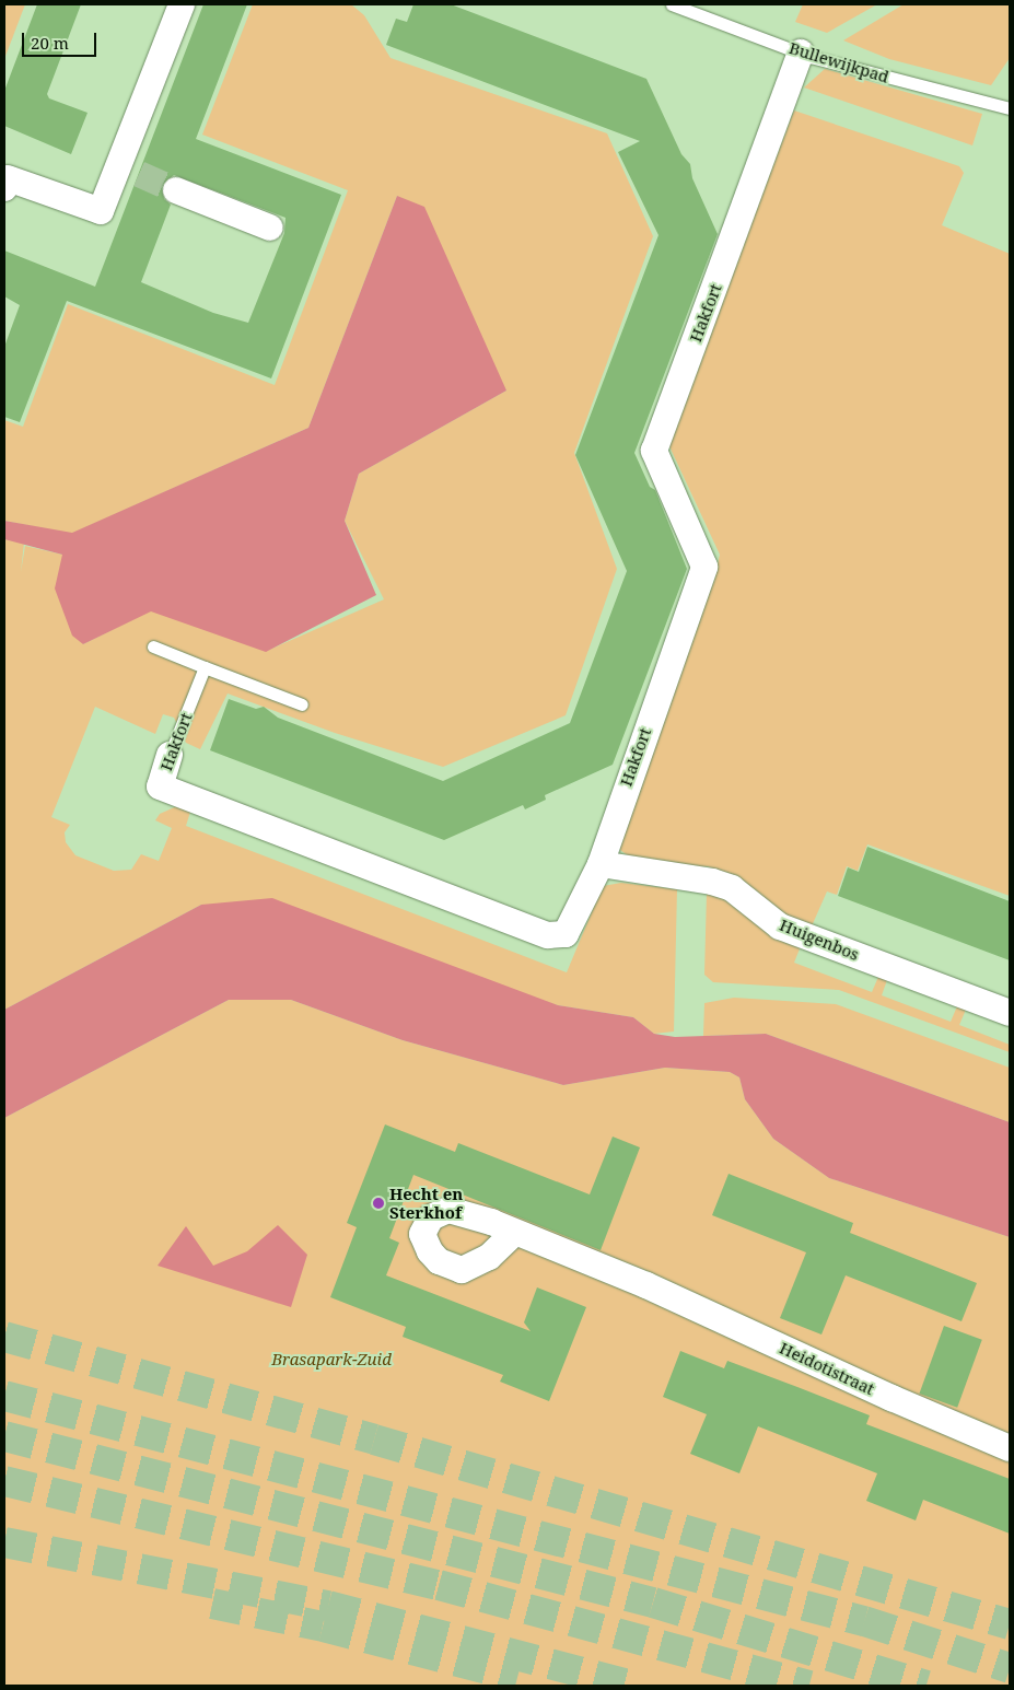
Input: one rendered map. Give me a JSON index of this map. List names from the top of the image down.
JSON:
{
  "streets": {
    "street": ["Hakfort", "Huigenbos", "Heidotistraat"],
    "lane": ["Bullewijkpad"]
  },
  "crossings": [
    ["Bullewijkpad", "Hakfort"],
    ["Hakfort", "Huigenbos"]
  ],
  "parks": ["Brasapark-Zuid"],
  "places": ["Hecht en Sterkhof"],
  "scale_bar": "20 m"
}
